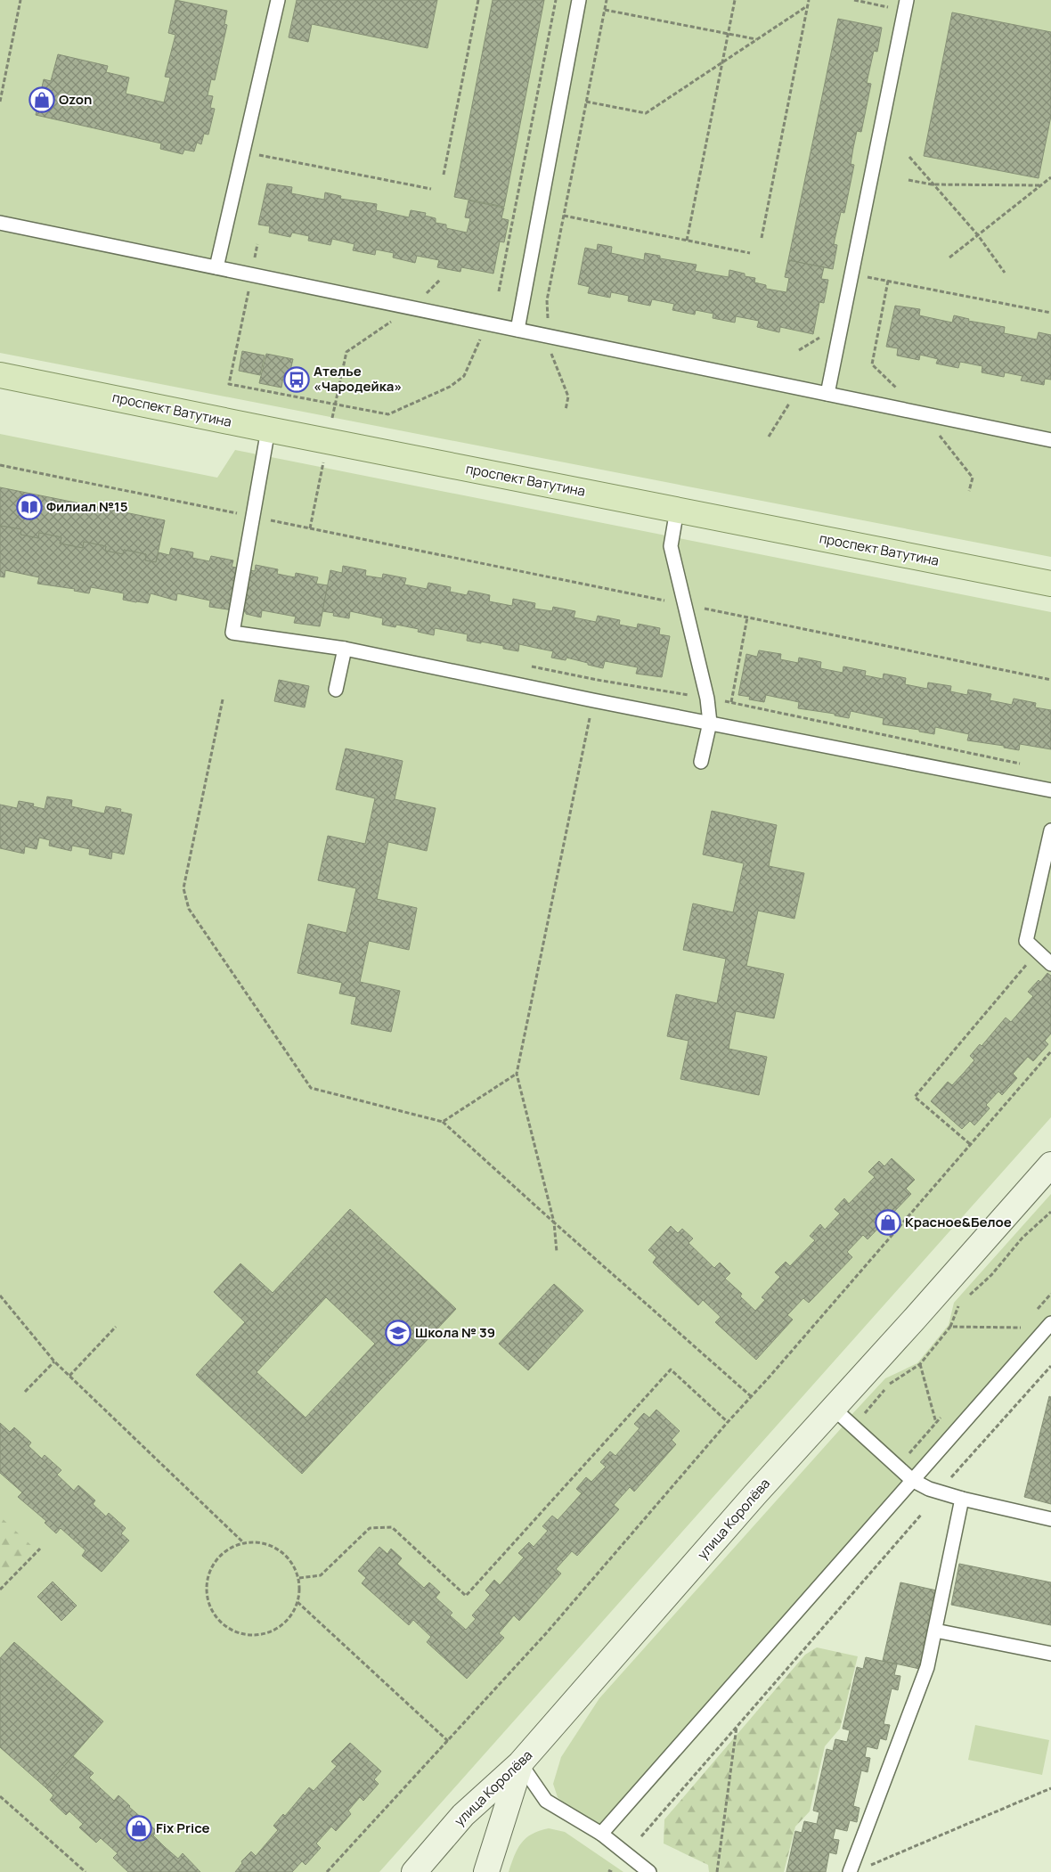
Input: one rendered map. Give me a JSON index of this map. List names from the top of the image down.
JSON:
{
  "streets": {
    "main road": ["проспект Ватутина"],
    "street": ["улица Королёва"]
  },
  "places": {
    "shop": ["Ozon", "Красное&Белое", "Fix Price"],
    "bus stop": ["Ателье «Чародейка»"],
    "library": ["Филиал №15"],
    "school or university": ["Школа № 39"]
  }
}
